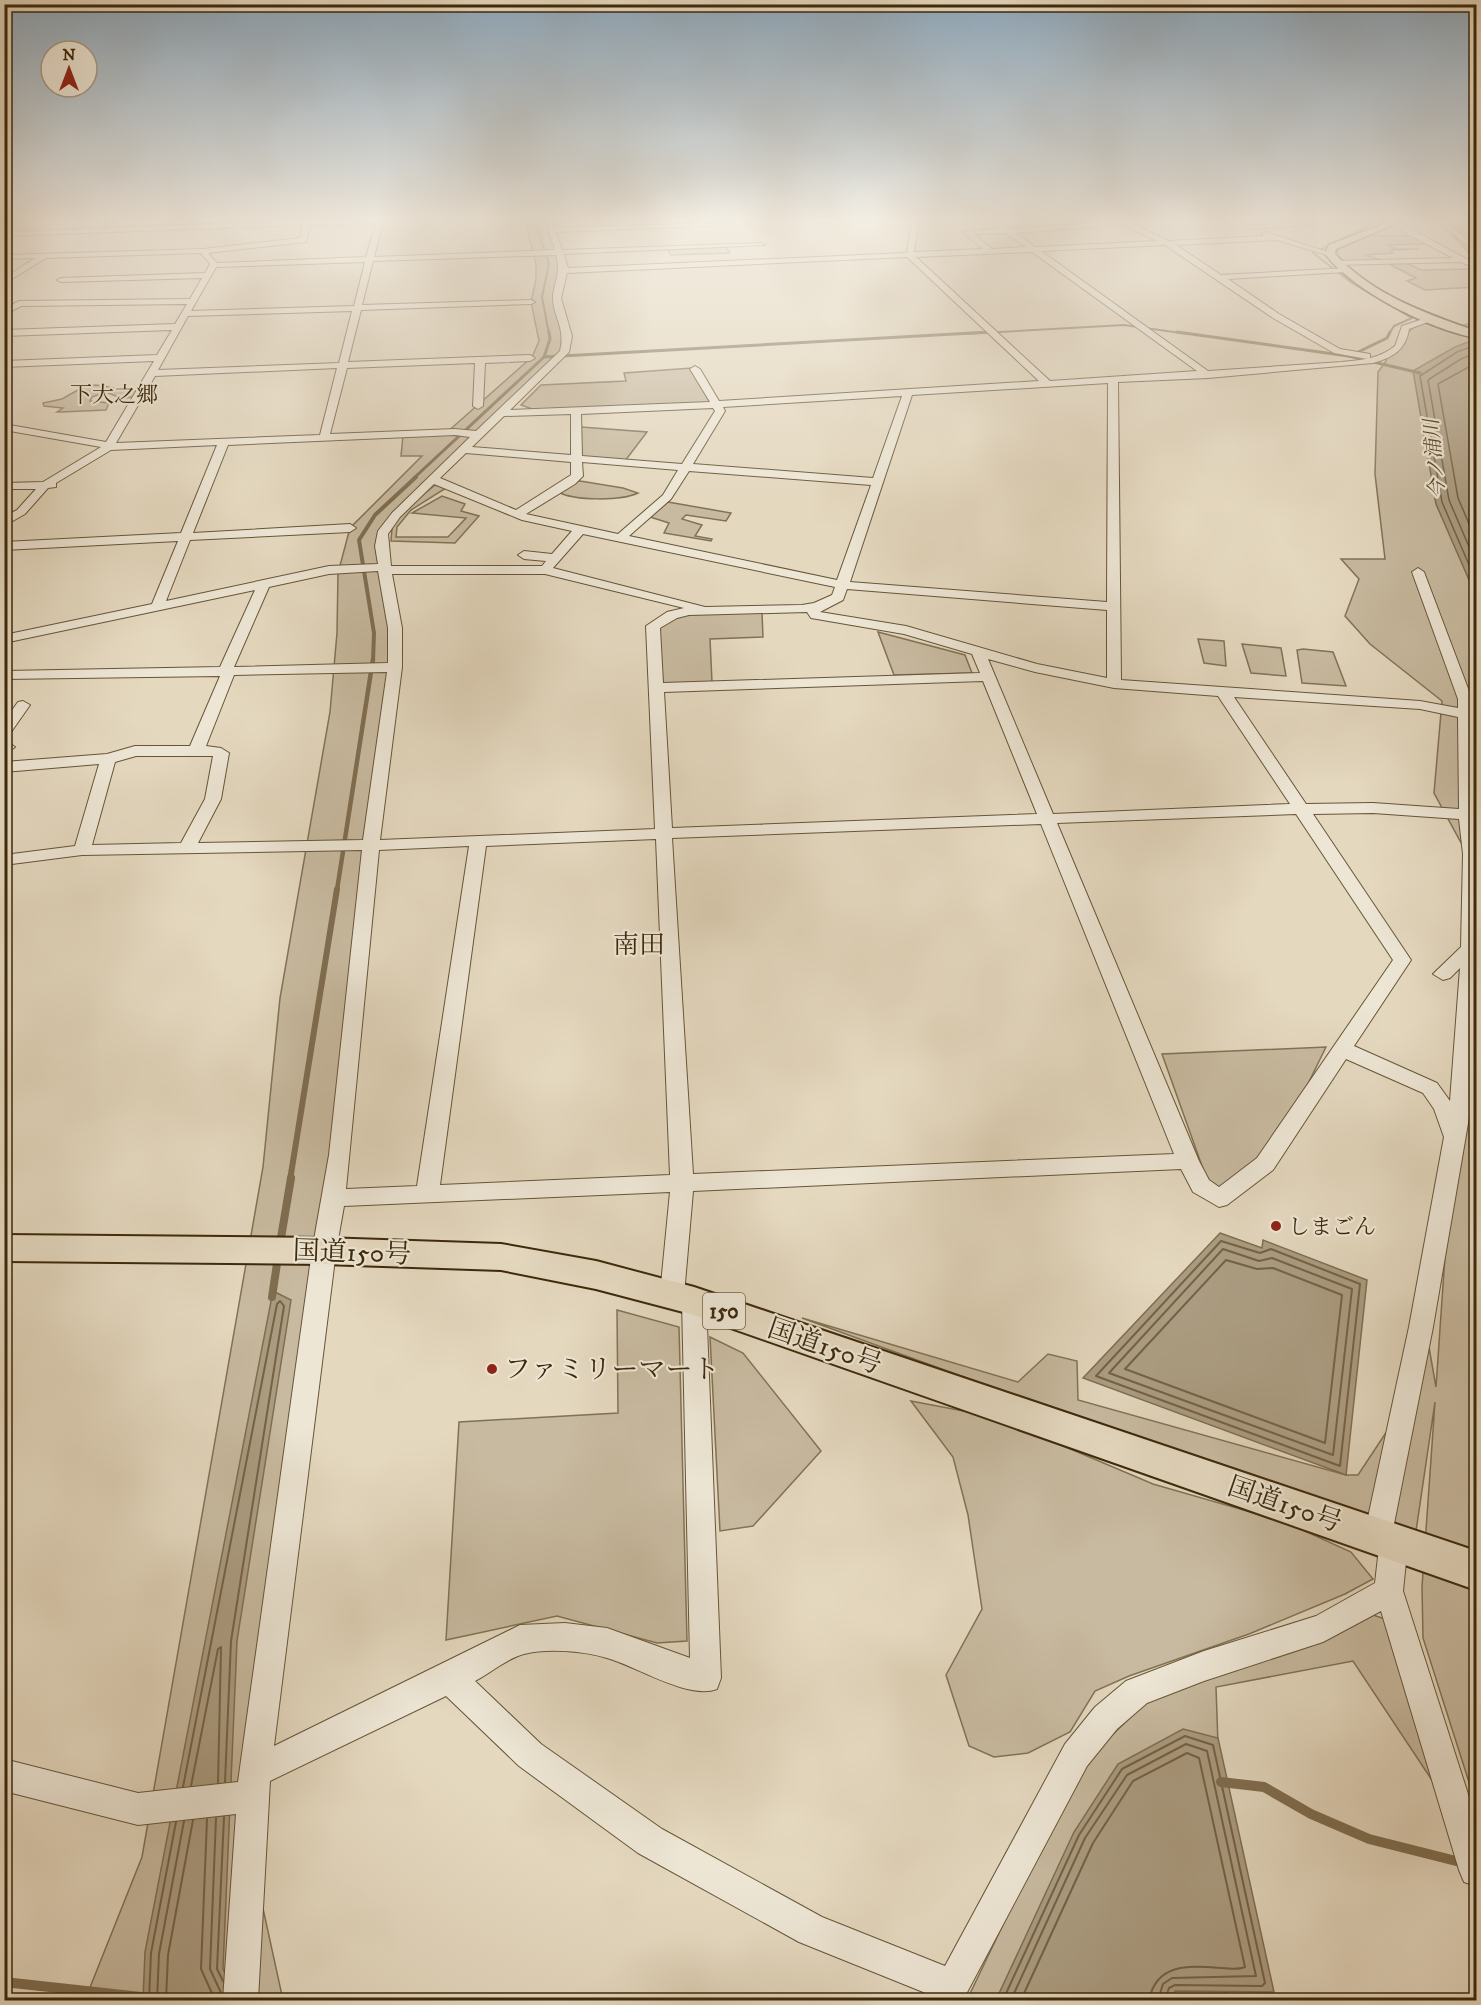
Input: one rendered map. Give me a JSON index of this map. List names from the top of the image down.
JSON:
{
  "streets": {
    "highway": ["国道150号", "150"]
  },
  "districts": ["下大之郷", "南田"],
  "water": ["今ノ浦川"],
  "places": ["しまごん", "ファミリーマート"],
  "north": "top"
}
